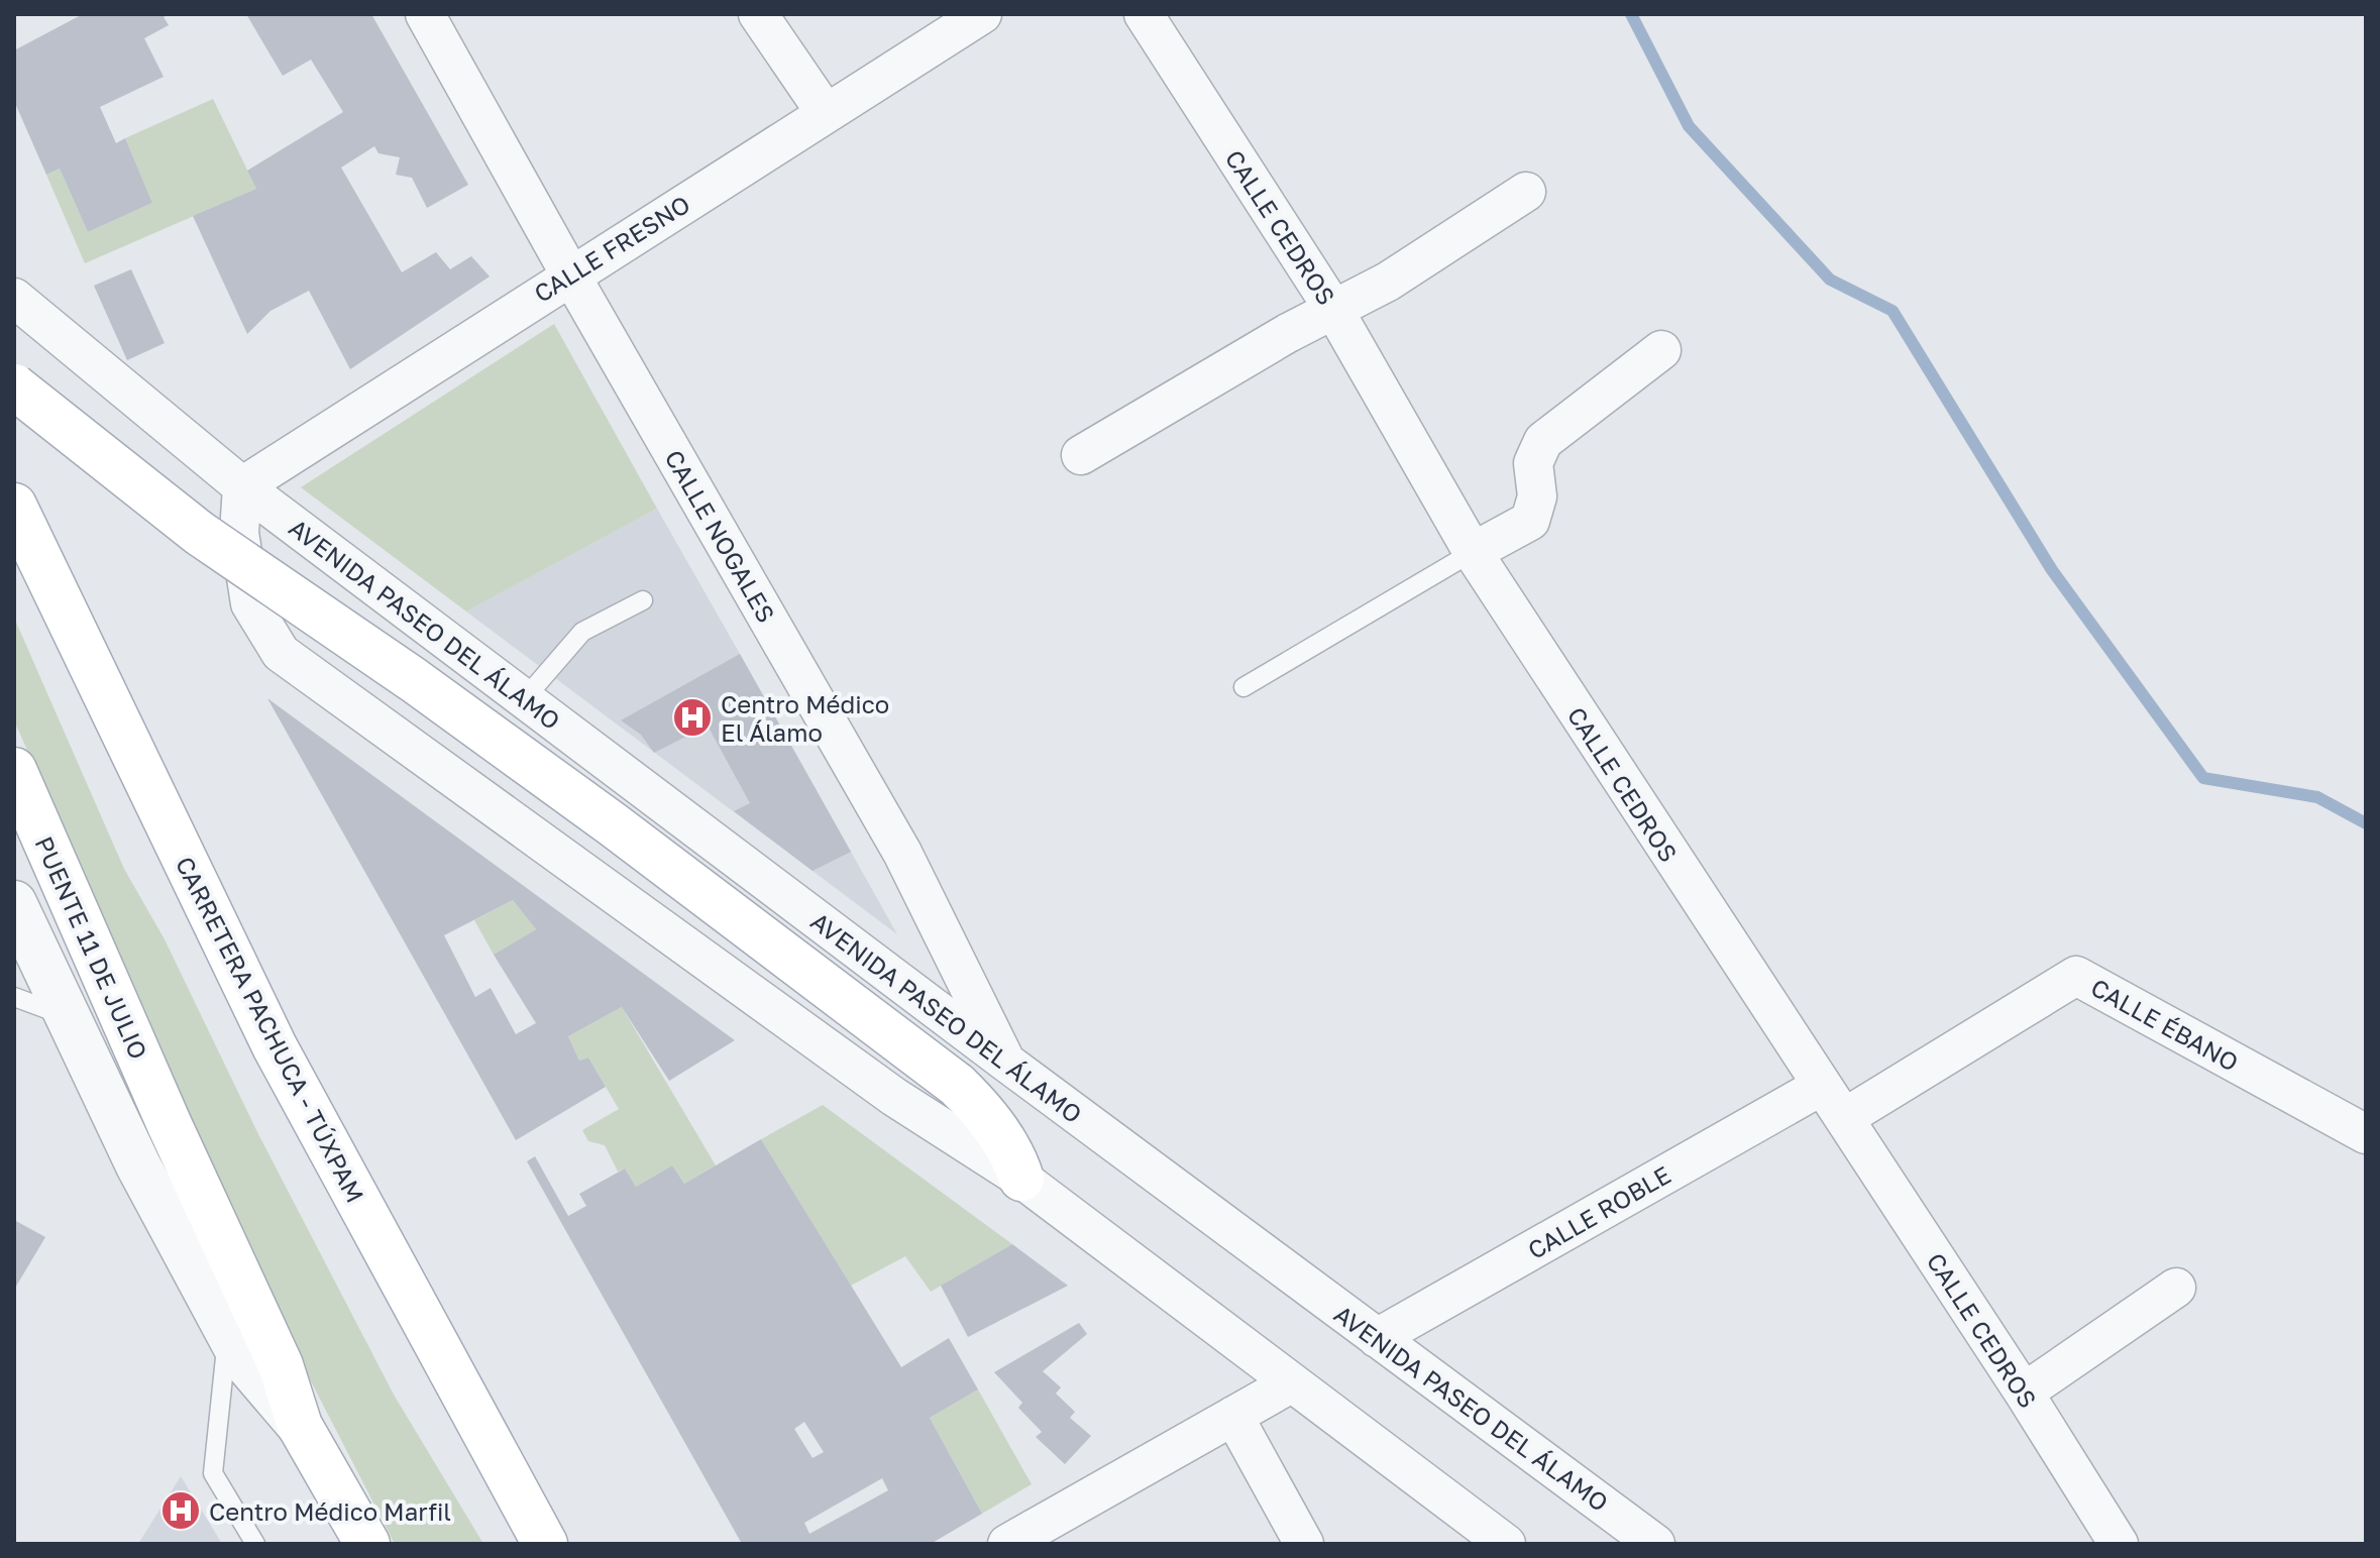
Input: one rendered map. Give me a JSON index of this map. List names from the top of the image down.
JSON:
{
  "streets": {
    "main road": ["PUENTE 11 DE JULIO", "CARRETERA PACHUCA - TÚXPAM"],
    "street": [
      "CALLE CEDROS",
      "CALLE FRESNO",
      "CALLE NOGALES",
      "AVENIDA PASEO DEL ÁLAMO",
      "CALLE ÉBANO",
      "CALLE ROBLE"
    ]
  },
  "crossings": [
    ["CALLE CEDROS", "CALLE ÉBANO"],
    ["CALLE CEDROS", "CALLE ROBLE"],
    ["CALLE FRESNO", "CALLE NOGALES"],
    ["CALLE FRESNO", "AVENIDA PASEO DEL ÁLAMO"],
    ["CALLE NOGALES", "AVENIDA PASEO DEL ÁLAMO"],
    ["AVENIDA PASEO DEL ÁLAMO", "CALLE ROBLE"]
  ],
  "places": {
    "hospital": ["Centro Médico El Álamo", "Centro Médico Marfil"]
  }
}
